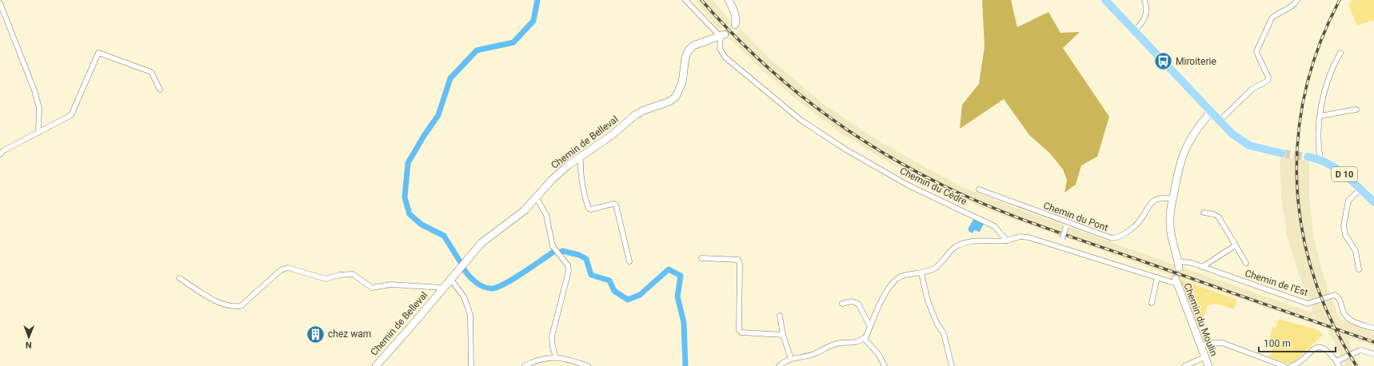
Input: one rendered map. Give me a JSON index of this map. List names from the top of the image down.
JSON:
{
  "streets": {
    "main road": ["D 10"],
    "street": [
      "Chemin de Belleval",
      "Chemin du Cèdre",
      "Chemin du Pont",
      "Chemin de l'Est",
      "Chemin du Moulin"
    ]
  },
  "crossings": [
    ["Chemin de Belleval", "Chemin du Cèdre"]
  ],
  "places": {
    "bus stop": ["Miroiterie"],
    "building": ["chez wam"]
  },
  "scale_bar": "100 m",
  "north": "bottom"
}
